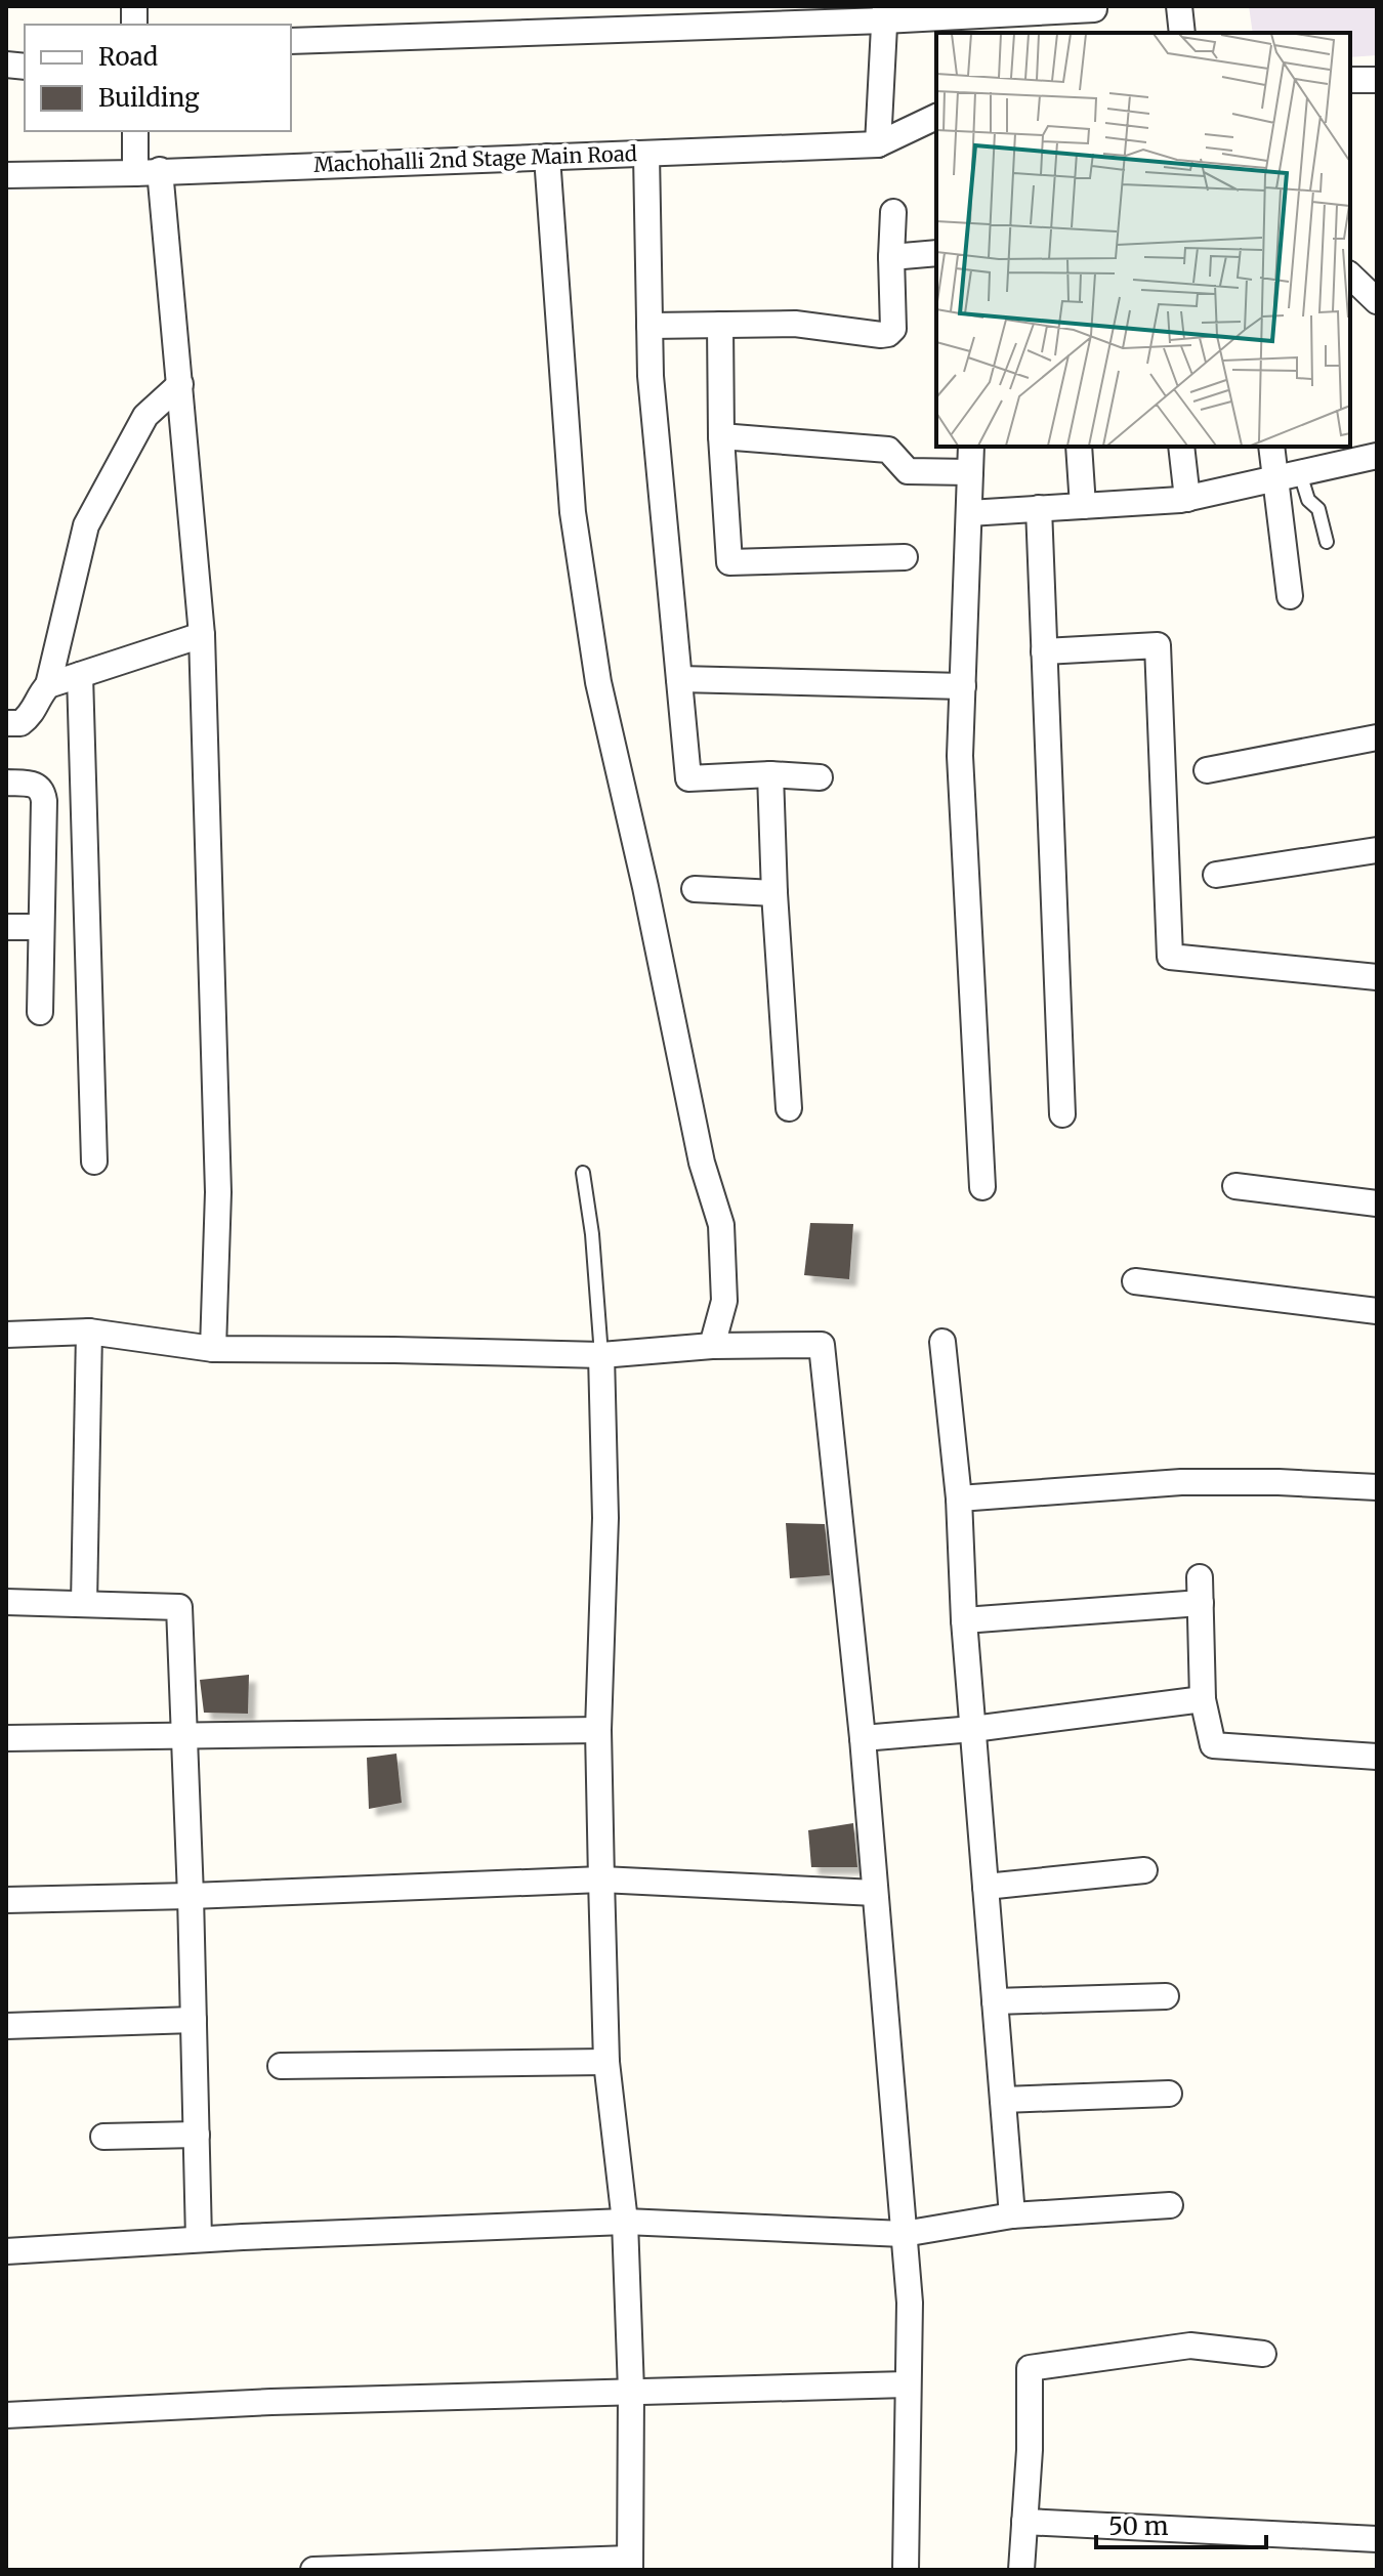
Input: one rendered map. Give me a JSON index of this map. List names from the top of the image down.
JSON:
{
  "streets": {
    "street": ["Machohalli 2nd Stage Main Road"]
  },
  "legend": ["Road", "Building"],
  "scale_bar": "50 m"
}
